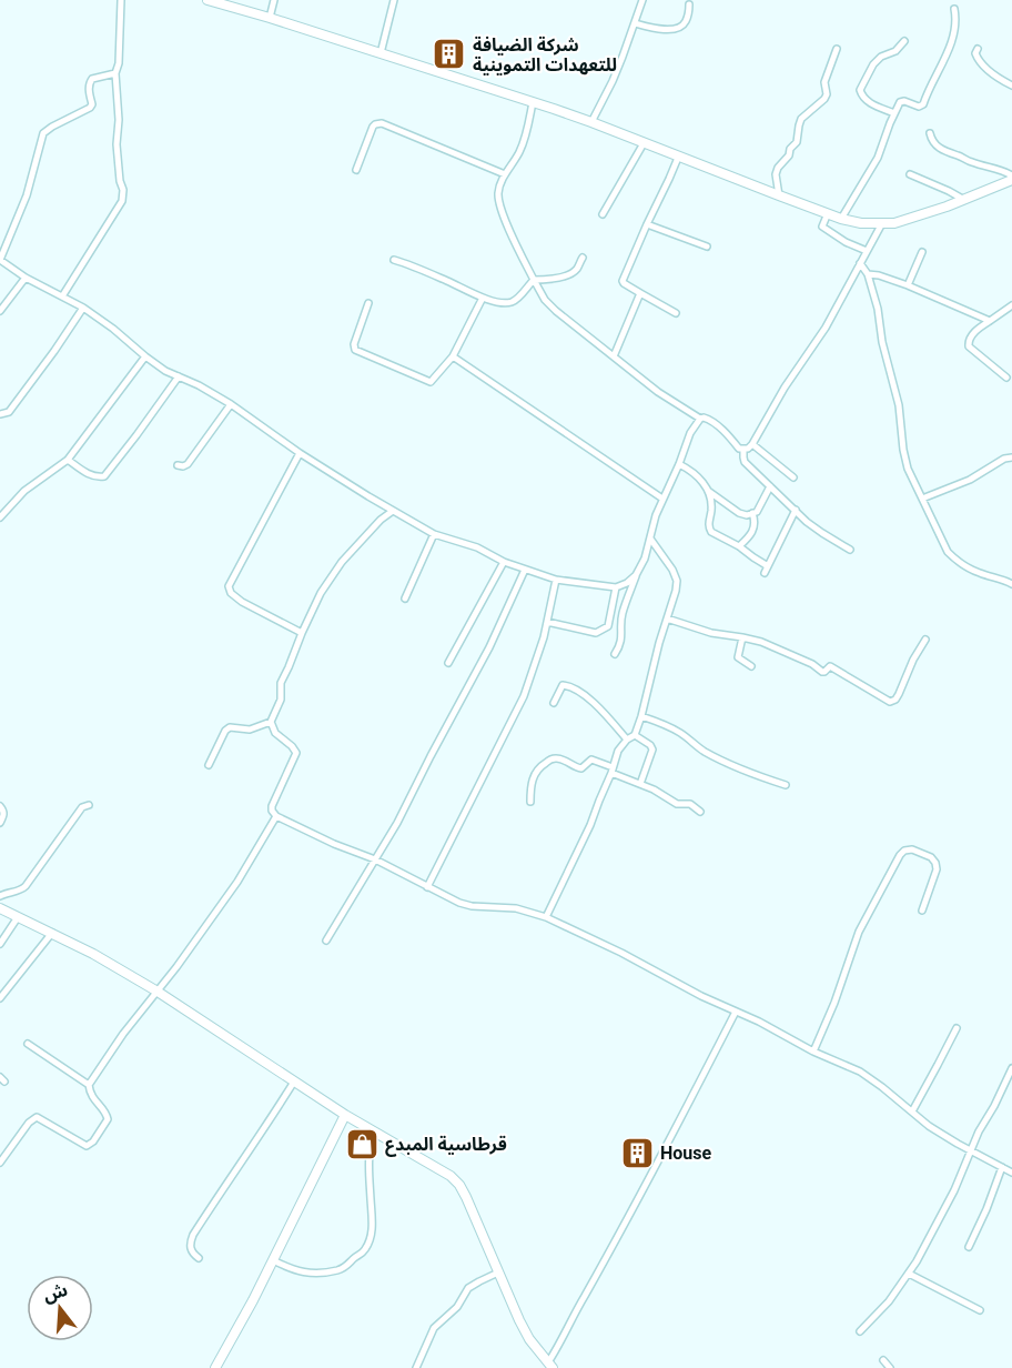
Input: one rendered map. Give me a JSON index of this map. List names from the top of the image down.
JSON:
{
  "places": {
    "building": ["شركة الضيافة للتعهدات التموينية", "House"],
    "shop": ["قرطاسية المبدع"]
  },
  "north": "top"
}
